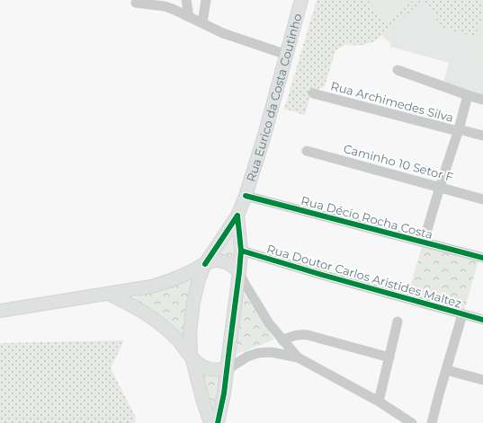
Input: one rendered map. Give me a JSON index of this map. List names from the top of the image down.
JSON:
{
  "streets": {
    "main road": ["Rua Eurico da Costa Coutinho"],
    "street": [
      "Rua Archimedes Silva",
      "Caminho 10 Setor F",
      "Rua Décio Rocha Costa",
      "Rua Doutor Carlos Aristides Maltez"
    ]
  },
  "crossings": [
    ["Rua Eurico da Costa Coutinho", "Rua Décio Rocha Costa"],
    ["Rua Eurico da Costa Coutinho", "Rua Doutor Carlos Aristides Maltez"],
    ["Rua Archimedes Silva", "Caminho 10 Setor F"],
    ["Rua Archimedes Silva", "Rua Décio Rocha Costa"]
  ]
}
